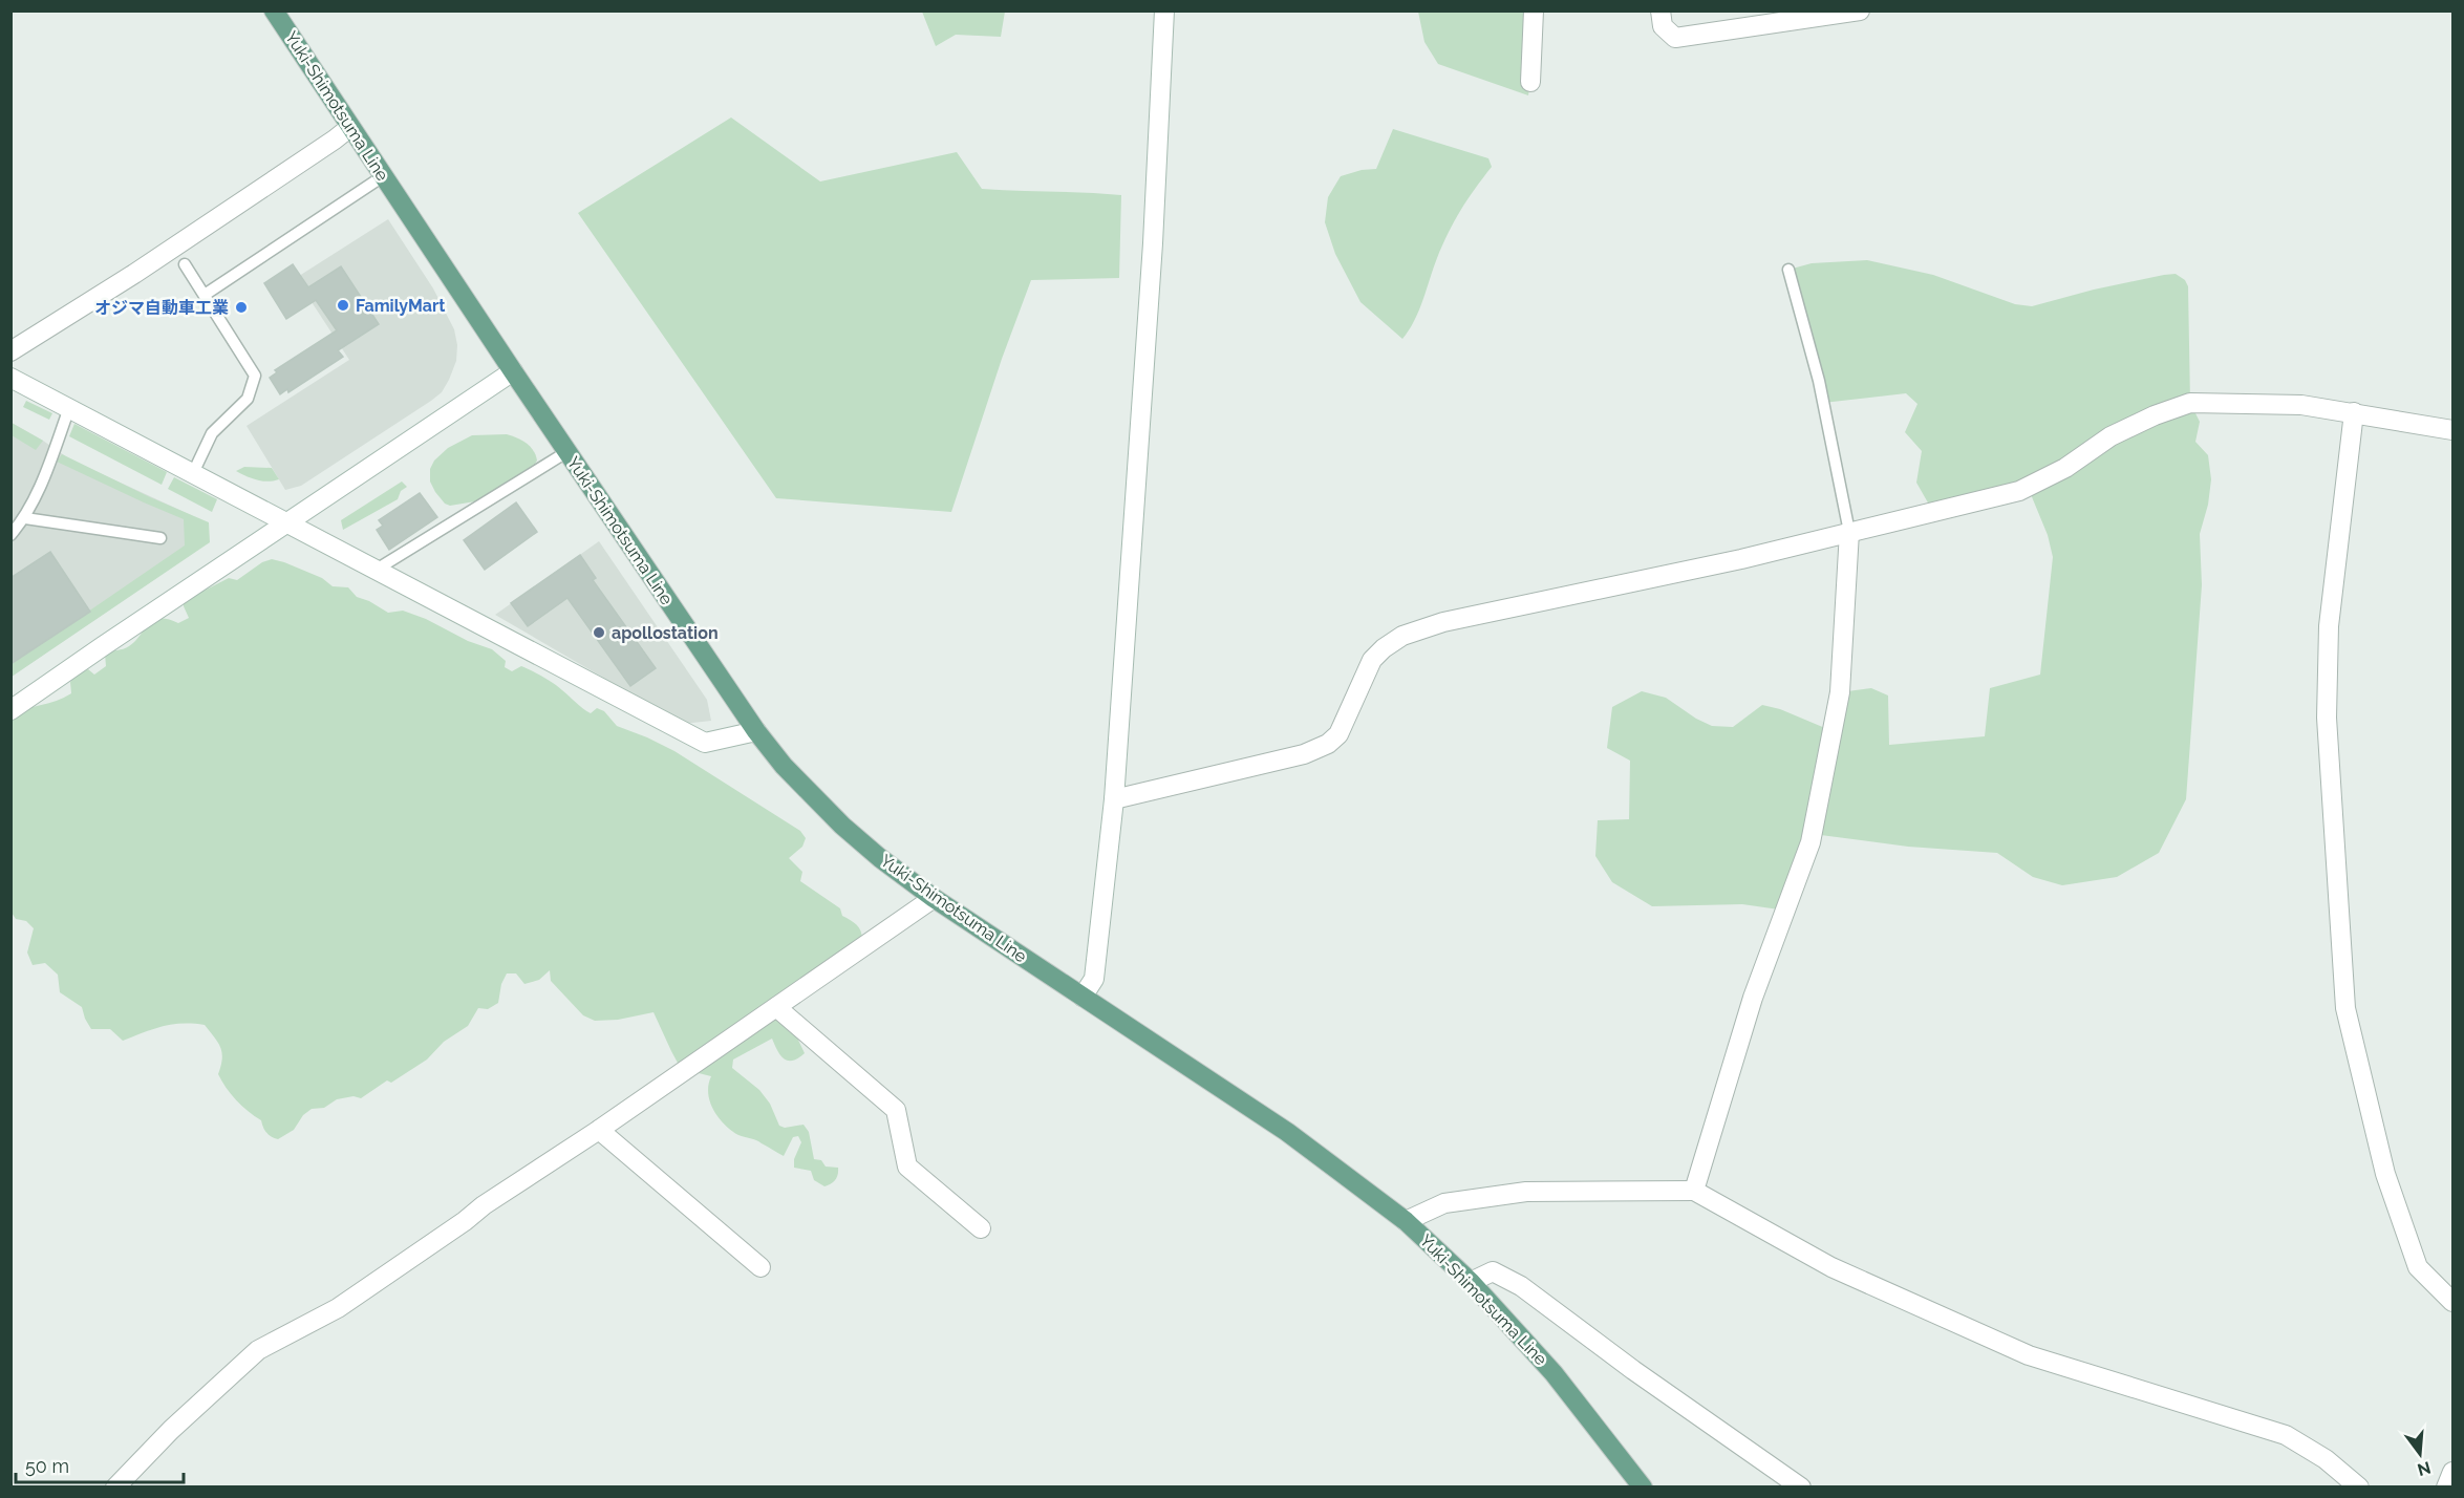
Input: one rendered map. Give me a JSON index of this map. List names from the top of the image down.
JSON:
{
  "streets": {
    "main road": ["Yuki-Shimotsuma Line"]
  },
  "places": ["FamilyMart", "オジマ自動車工業", "apollostation"],
  "scale_bar": "50 m",
  "north": "bottom"
}
